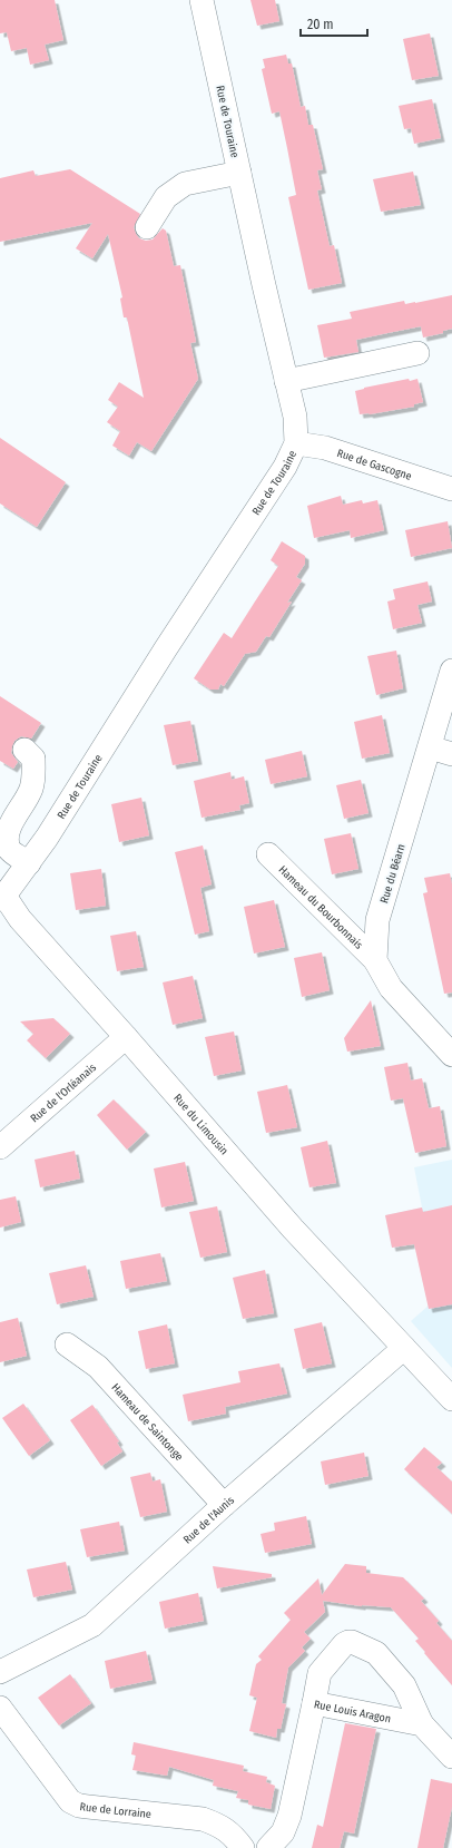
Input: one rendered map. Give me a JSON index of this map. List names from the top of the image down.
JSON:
{
  "streets": {
    "street": [
      "Rue de Touraine",
      "Rue de Gascogne",
      "Rue du Béarn",
      "Hameau du Bourbonnais",
      "Rue de l'Orléanais",
      "Rue du Limousin",
      "Hameau de Saintonge",
      "Rue de l'Aunis",
      "Rue Louis Aragon",
      "Rue de Lorraine"
    ]
  },
  "crossings": [
    ["Rue de Touraine", "Rue de Gascogne"],
    ["Rue de Touraine", "Rue du Limousin"],
    ["Rue du Béarn", "Hameau du Bourbonnais"],
    ["Rue de l'Orléanais", "Rue du Limousin"],
    ["Rue du Limousin", "Rue de l'Aunis"],
    ["Hameau de Saintonge", "Rue de l'Aunis"]
  ],
  "scale_bar": "20 m"
}
